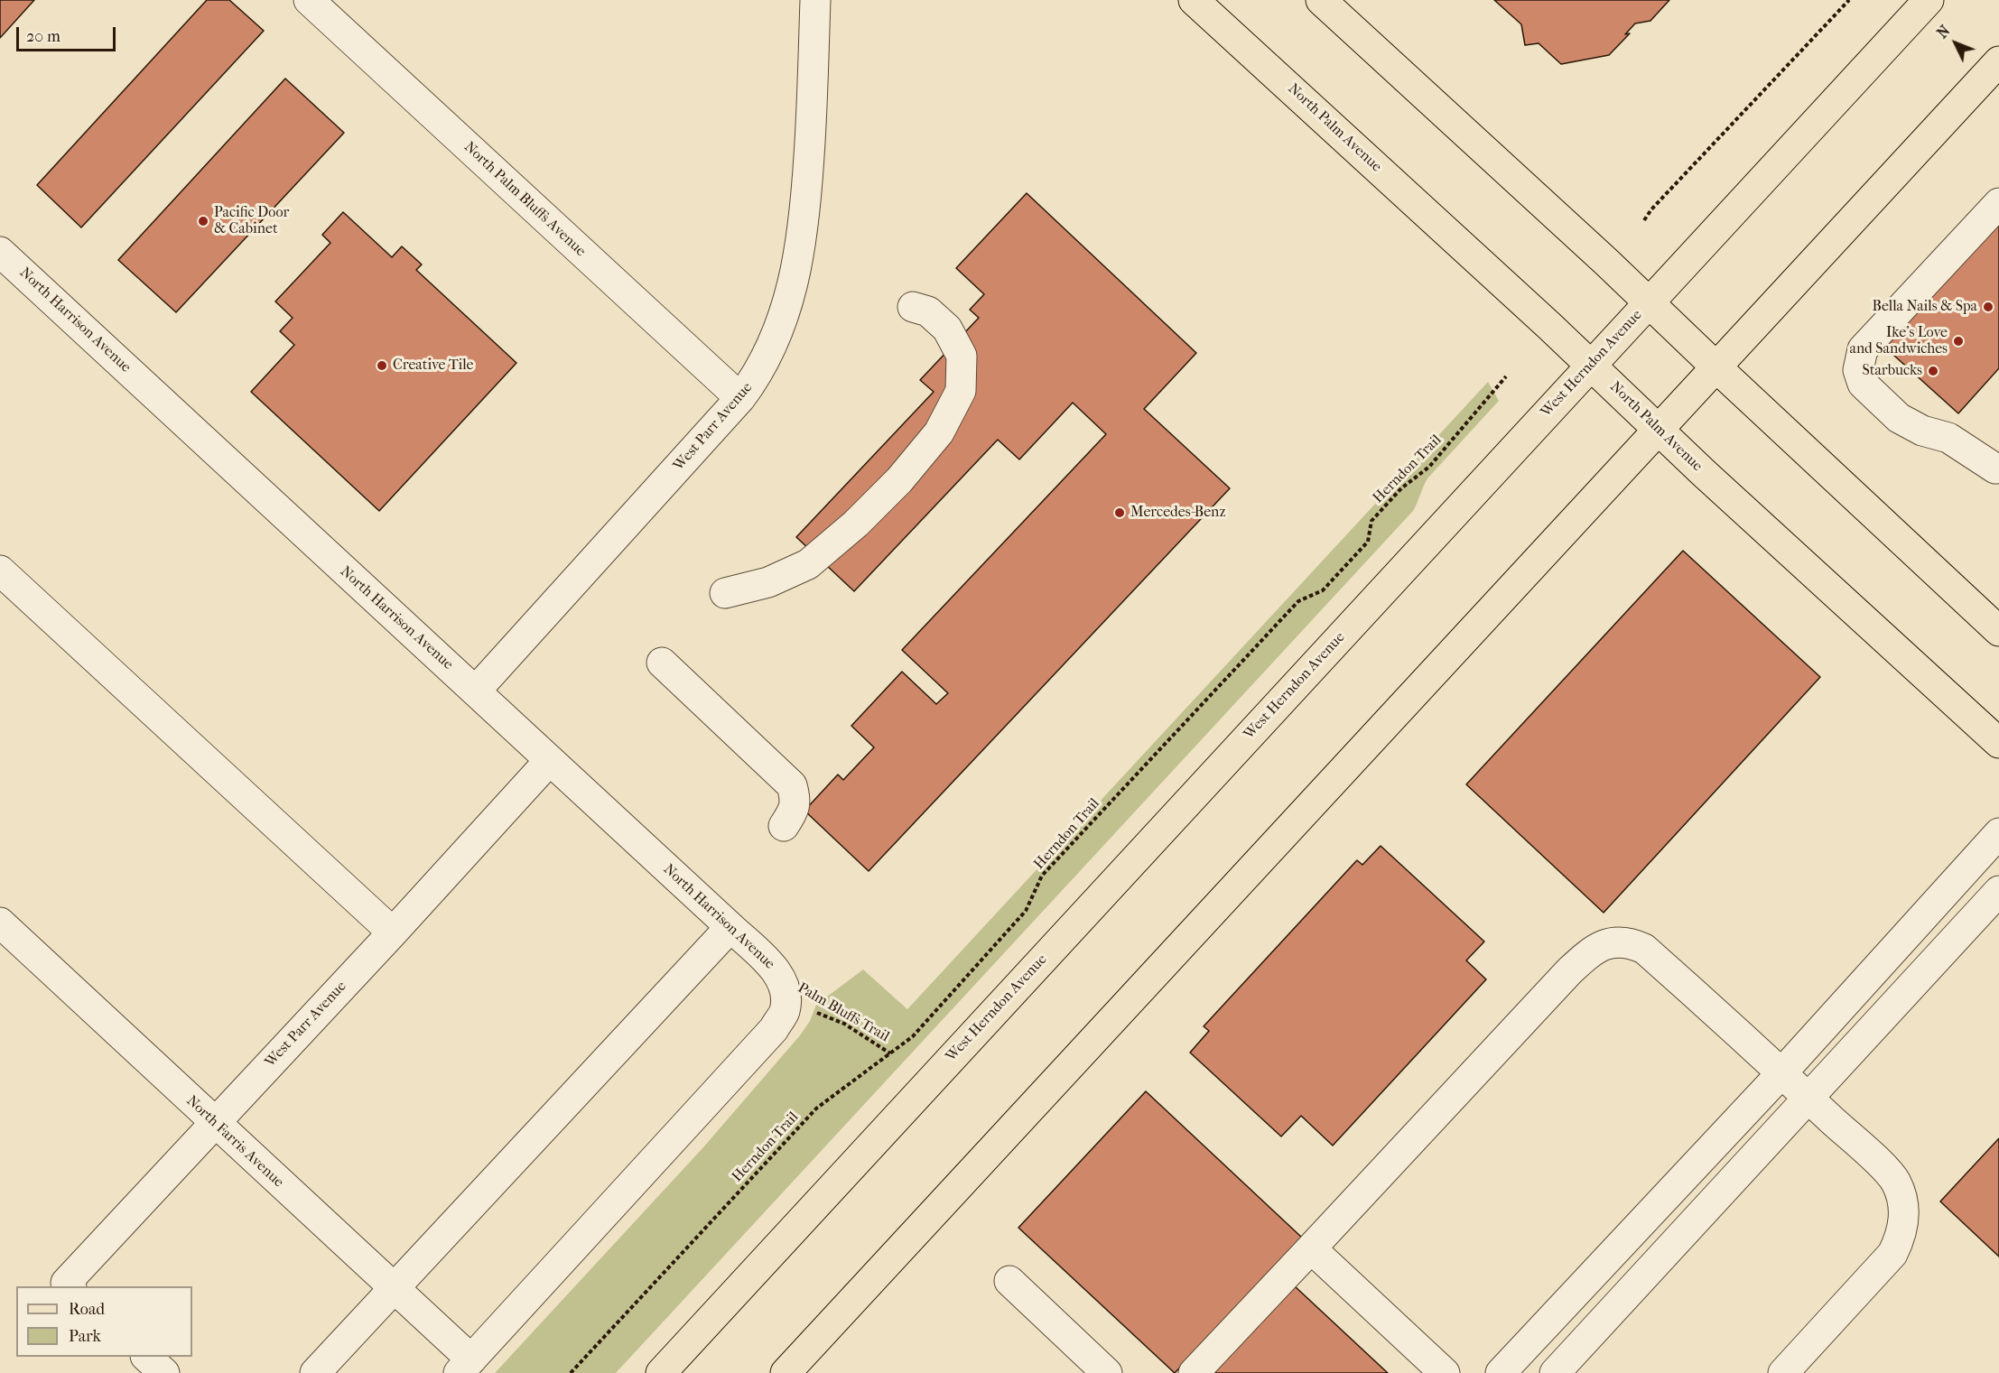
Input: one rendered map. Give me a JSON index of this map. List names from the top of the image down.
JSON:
{
  "streets": {
    "main road": ["North Palm Avenue", "West Herndon Avenue"],
    "street": [
      "North Palm Bluffs Avenue",
      "North Harrison Avenue",
      "West Parr Avenue",
      "North Farris Avenue"
    ],
    "path": ["Herndon Trail", "Palm Bluffs Trail"]
  },
  "crossings": [
    ["North Palm Avenue", "West Herndon Avenue"],
    ["North Palm Bluffs Avenue", "West Parr Avenue"],
    ["North Harrison Avenue", "West Parr Avenue"],
    ["North Harrison Avenue", "Palm Bluffs Trail"],
    ["West Parr Avenue", "North Farris Avenue"],
    ["Herndon Trail", "Palm Bluffs Trail"]
  ],
  "places": [
    "Pacific Door & Cabinet",
    "Bella Nails & Spa",
    "Ike's Love and Sandwiches",
    "Creative Tile",
    "Starbucks",
    "Mercedes-Benz"
  ],
  "legend": ["Road", "Park"],
  "scale_bar": "20 m",
  "north": "top left"
}
